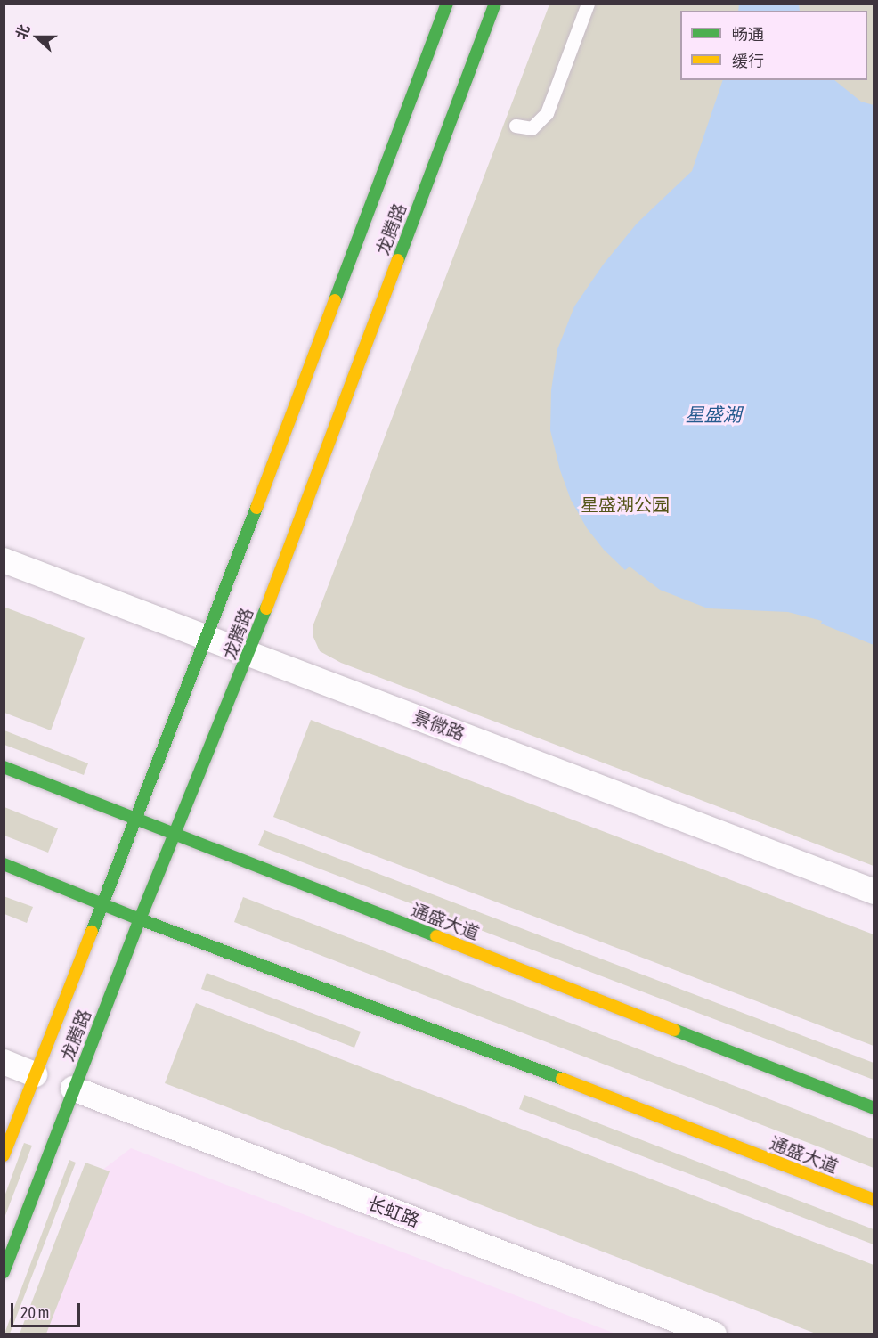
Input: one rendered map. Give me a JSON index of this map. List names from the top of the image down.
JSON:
{
  "streets": {
    "main road": ["龙腾路", "通盛大道"],
    "street": ["景微路", "长虹路"]
  },
  "crossings": [
    ["龙腾路", "景微路"],
    ["龙腾路", "通盛大道"],
    ["龙腾路", "长虹路"]
  ],
  "water": ["星盛湖"],
  "parks": ["星盛湖公园"],
  "legend": ["畅通", "缓行"],
  "scale_bar": "20 m",
  "north": "left"
}
